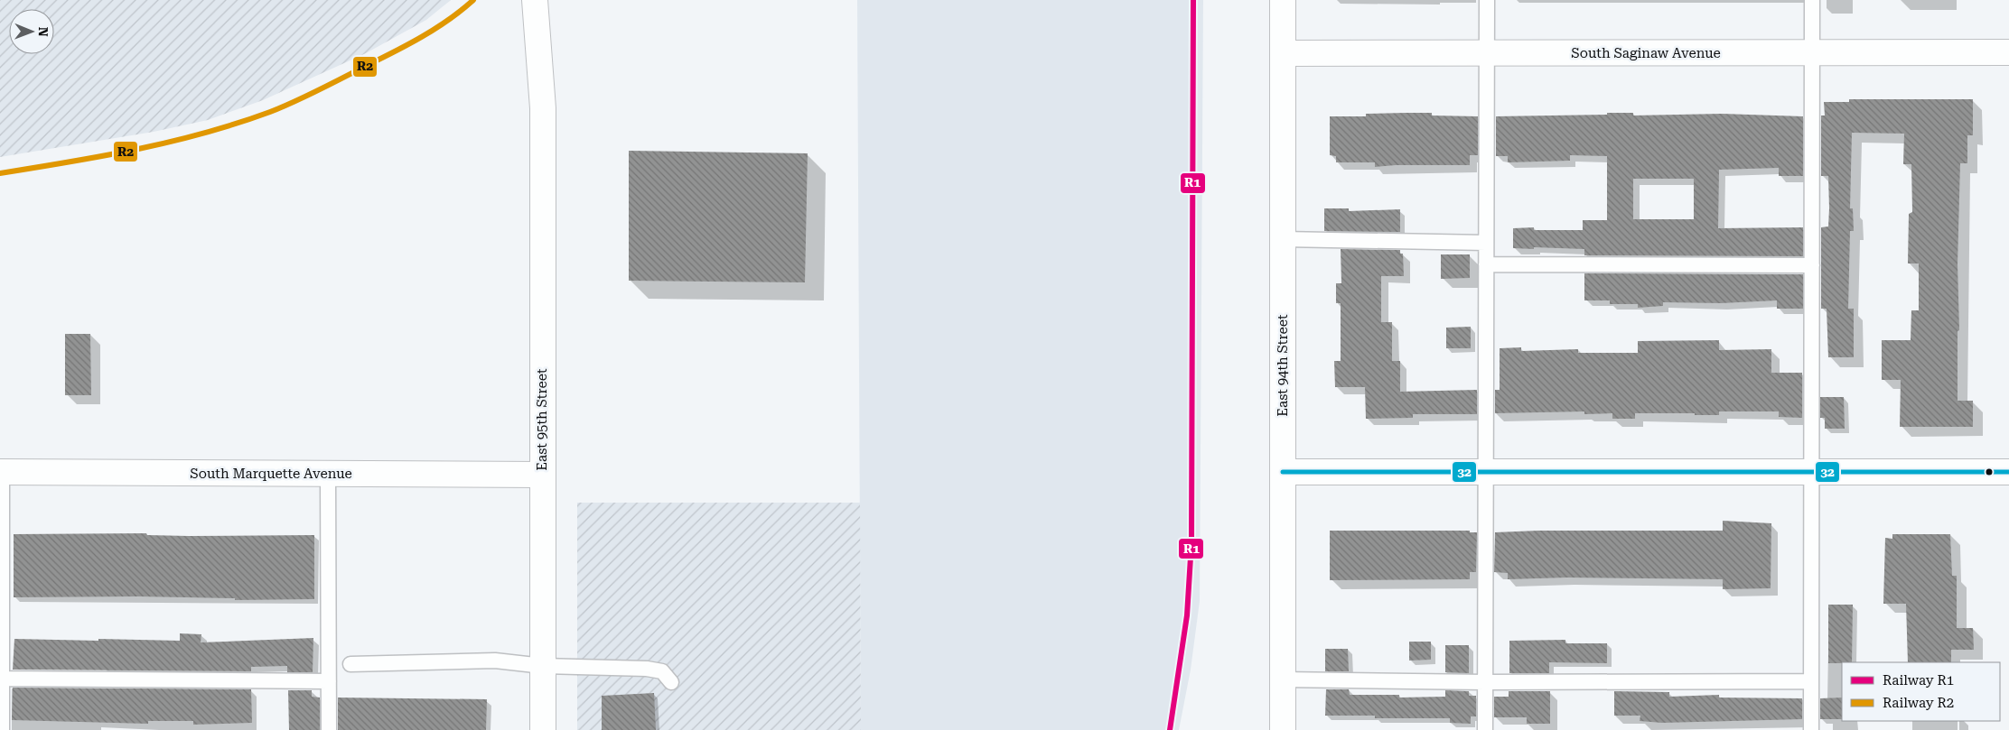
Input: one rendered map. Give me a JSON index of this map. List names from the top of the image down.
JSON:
{
  "streets": {
    "street": [
      "South Saginaw Avenue",
      "East 94th Street",
      "East 95th Street",
      "South Marquette Avenue"
    ]
  },
  "crossings": [
    ["South Saginaw Avenue", "East 94th Street"],
    ["East 95th Street", "South Marquette Avenue"]
  ],
  "lines": ["rail line R1", "rail line R2", "transit line 32"],
  "legend": ["Railway R1", "Railway R2"],
  "north": "right"
}
